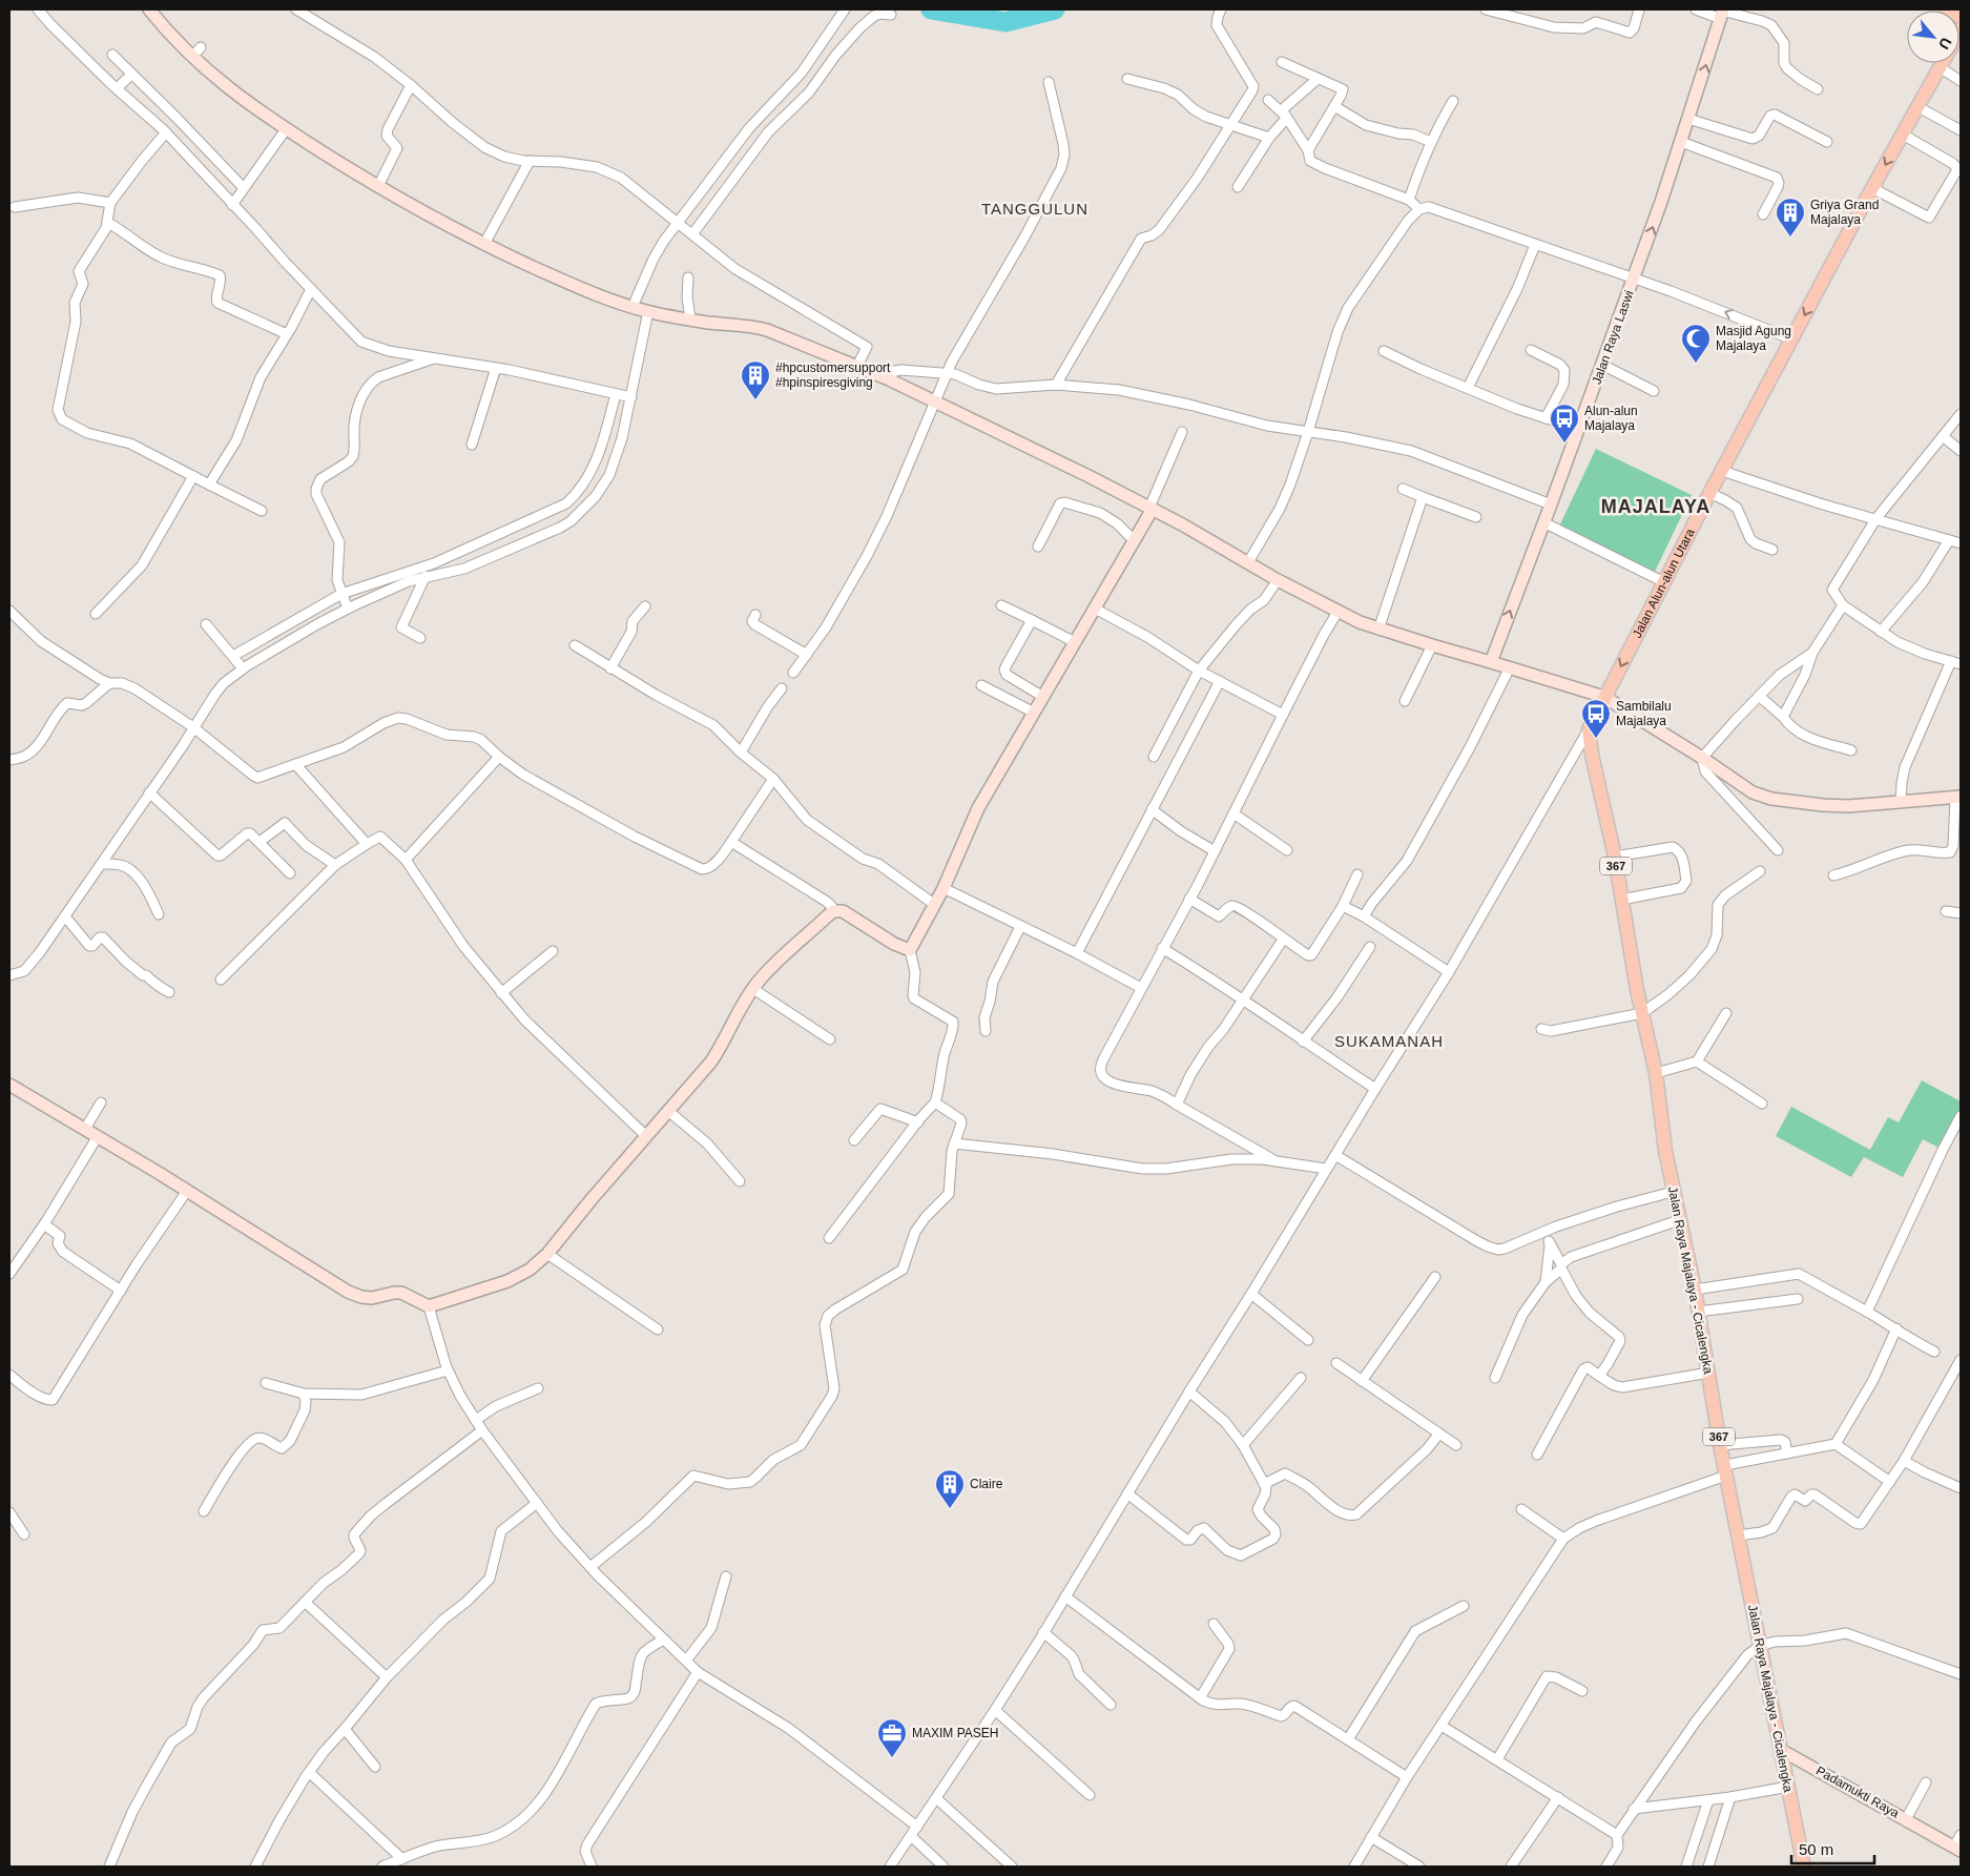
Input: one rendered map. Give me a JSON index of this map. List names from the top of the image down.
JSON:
{
  "streets": {
    "main road": [
      "Jalan Raya Laswi",
      "Jalan Alun-alun Utara",
      "367",
      "Jalan Raya Majalaya - Cicalengka",
      "Padamukti Raya"
    ]
  },
  "crossings": [
    ["Jalan Raya Majalaya - Cicalengka", "Padamukti Raya"]
  ],
  "one_way": ["Jalan Raya Laswi", "Jalan Alun-alun Utara"],
  "districts": ["TANGGULUN", "MAJALAYA", "SUKAMANAH"],
  "places": {
    "building": ["Griya Grand Majalaya", "#hpcustomersupport #hpinspiresgiving", "Claire"],
    "mosque": ["Masjid Agung Majalaya"],
    "bus stop": ["Alun-alun Majalaya", "Sambilalu Majalaya"],
    "office": ["MAXIM PASEH"]
  },
  "scale_bar": "50 m",
  "north": "bottom right"
}
